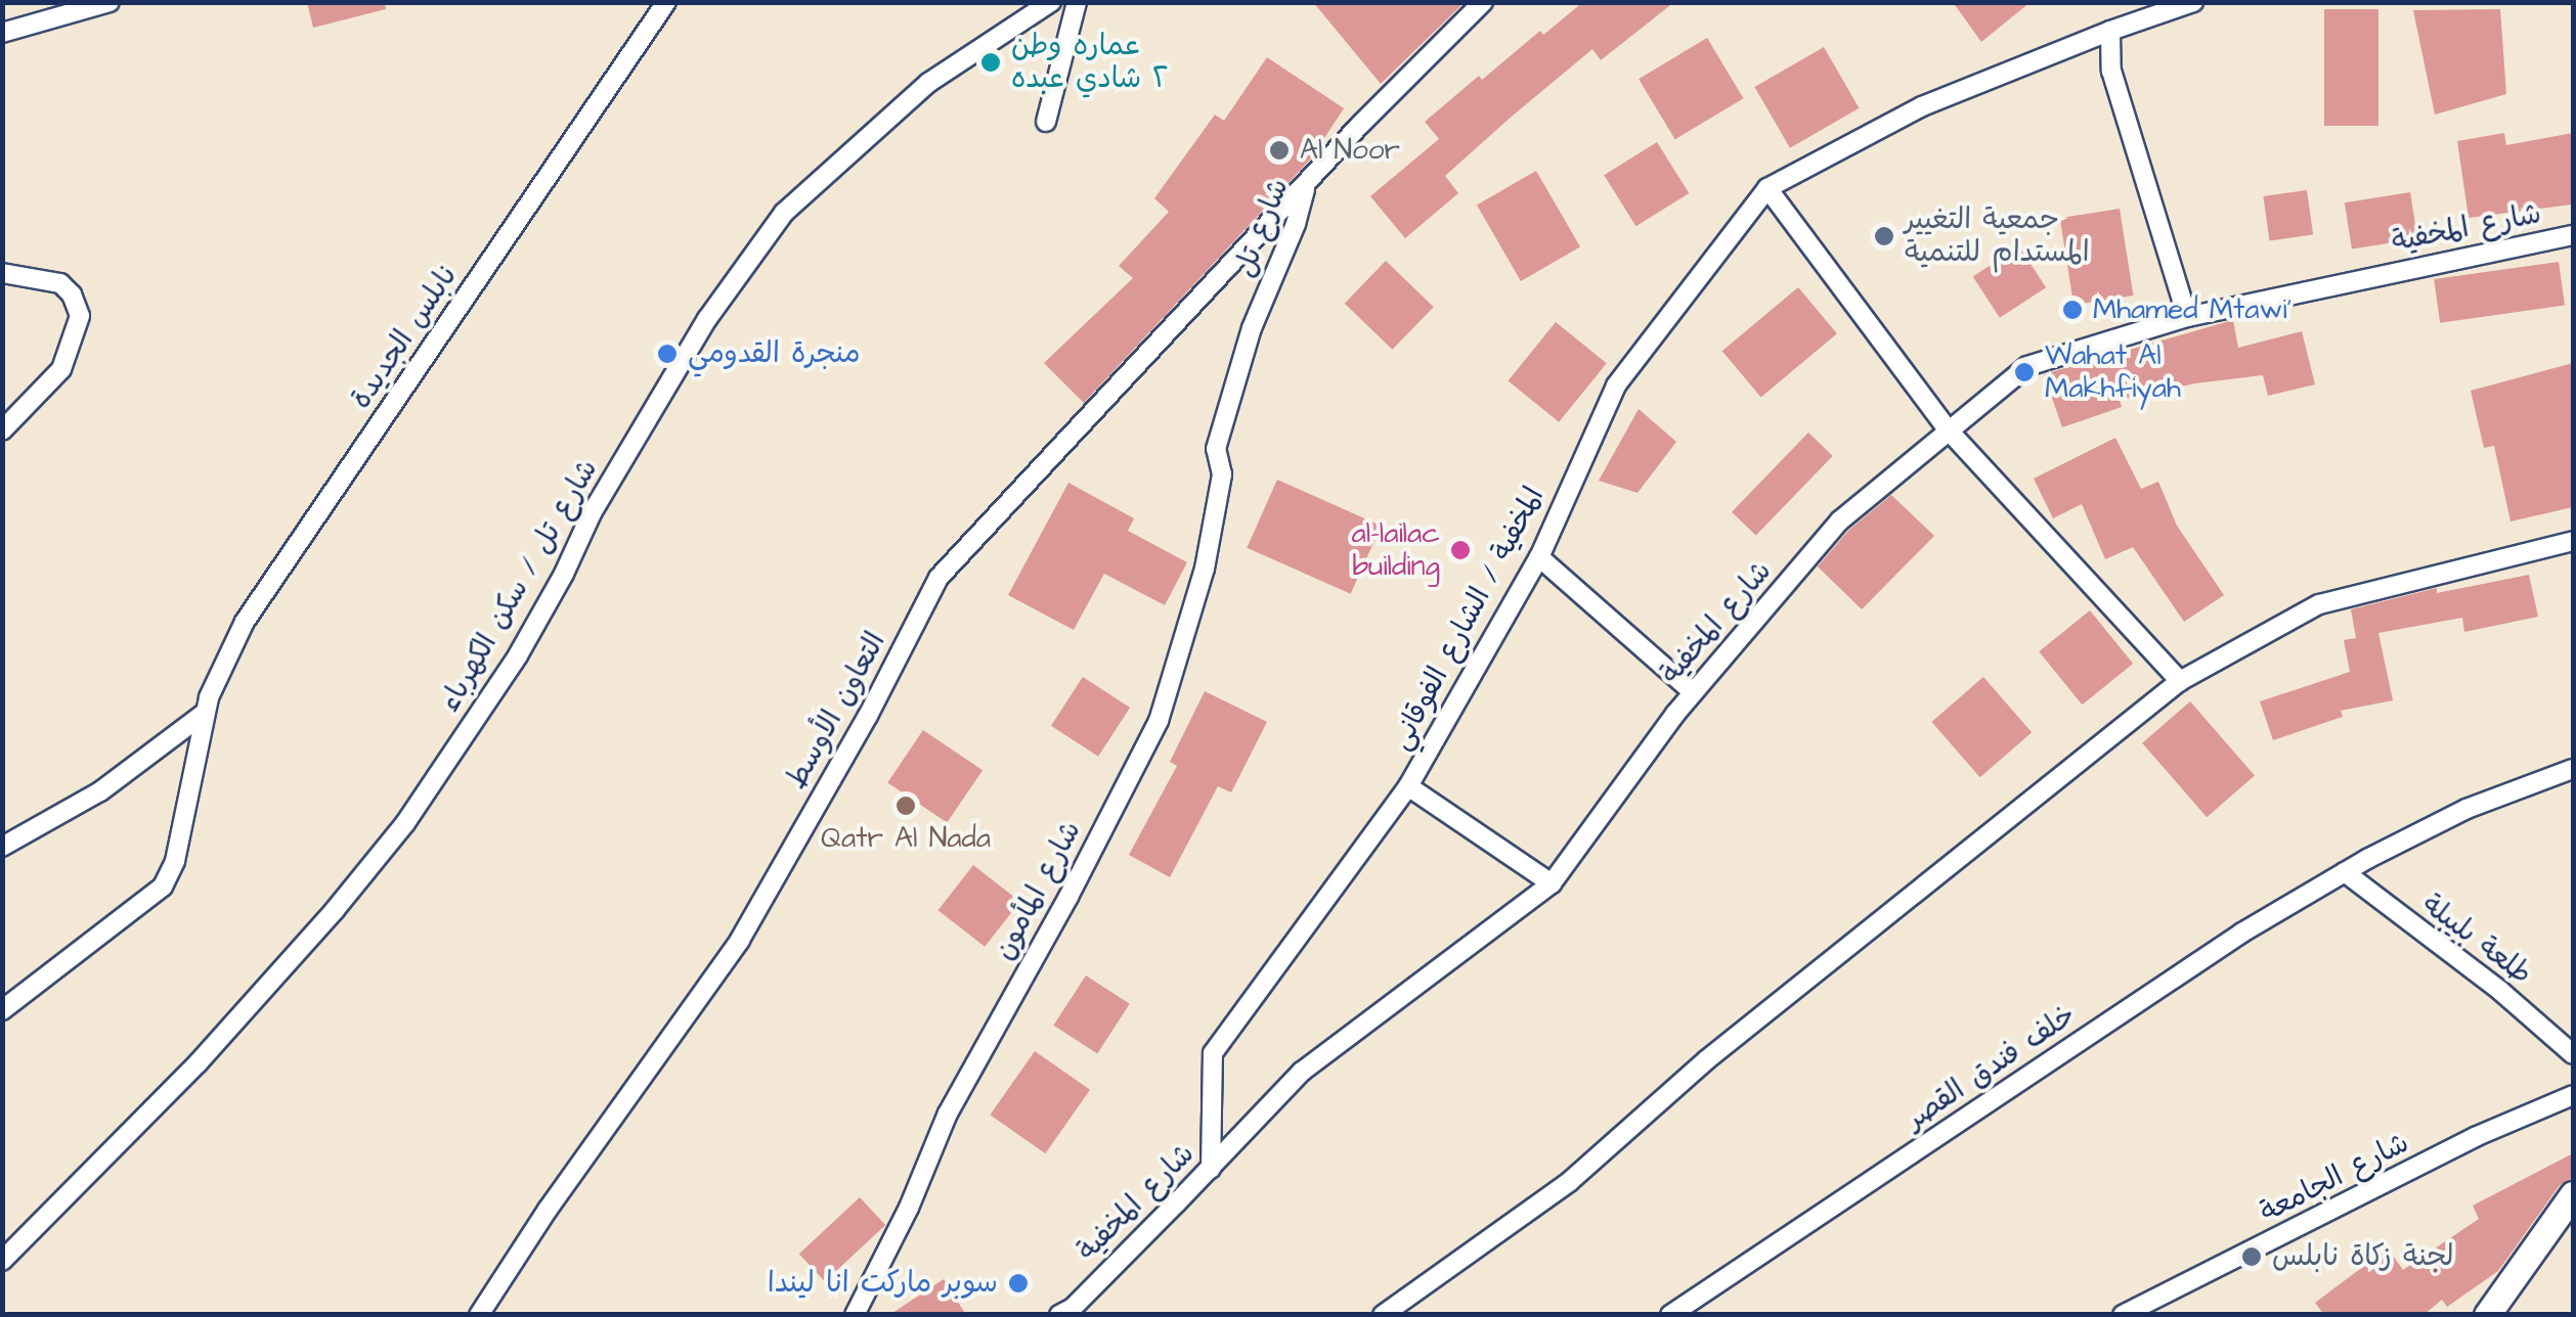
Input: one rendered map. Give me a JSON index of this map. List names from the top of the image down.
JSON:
{
  "streets": {
    "street": [
      "شارع تل",
      "شارع المخفية",
      "نابلس الجديدة",
      "شارع تل / سكن الكهرباء",
      "المخفية / الشارع الفوقاني",
      "التعاون الأوسط",
      "شارع المأمون",
      "طلعة بليبلة",
      "خلف فندق القصر",
      "شارع الجامعة"
    ]
  },
  "crossings": [
    ["شارع تل", "التعاون الأوسط"],
    ["شارع تل", "شارع المأمون"],
    ["شارع المخفية", "المخفية / الشارع الفوقاني"],
    ["طلعة بليبلة", "خلف فندق القصر"]
  ],
  "places": [
    "عماره وطن ٢ شادي عبده",
    "Al Noor",
    "جمعية التغيير المستدام للتنمية",
    "Mhamed Mtawi'",
    "منجرة القدومي",
    "Wahat Al Makhfiyah",
    "al-lailac building",
    "Qatr Al Nada",
    "لجنة زكاة نابلس",
    "سوبر ماركت انا ليندا"
  ]
}
